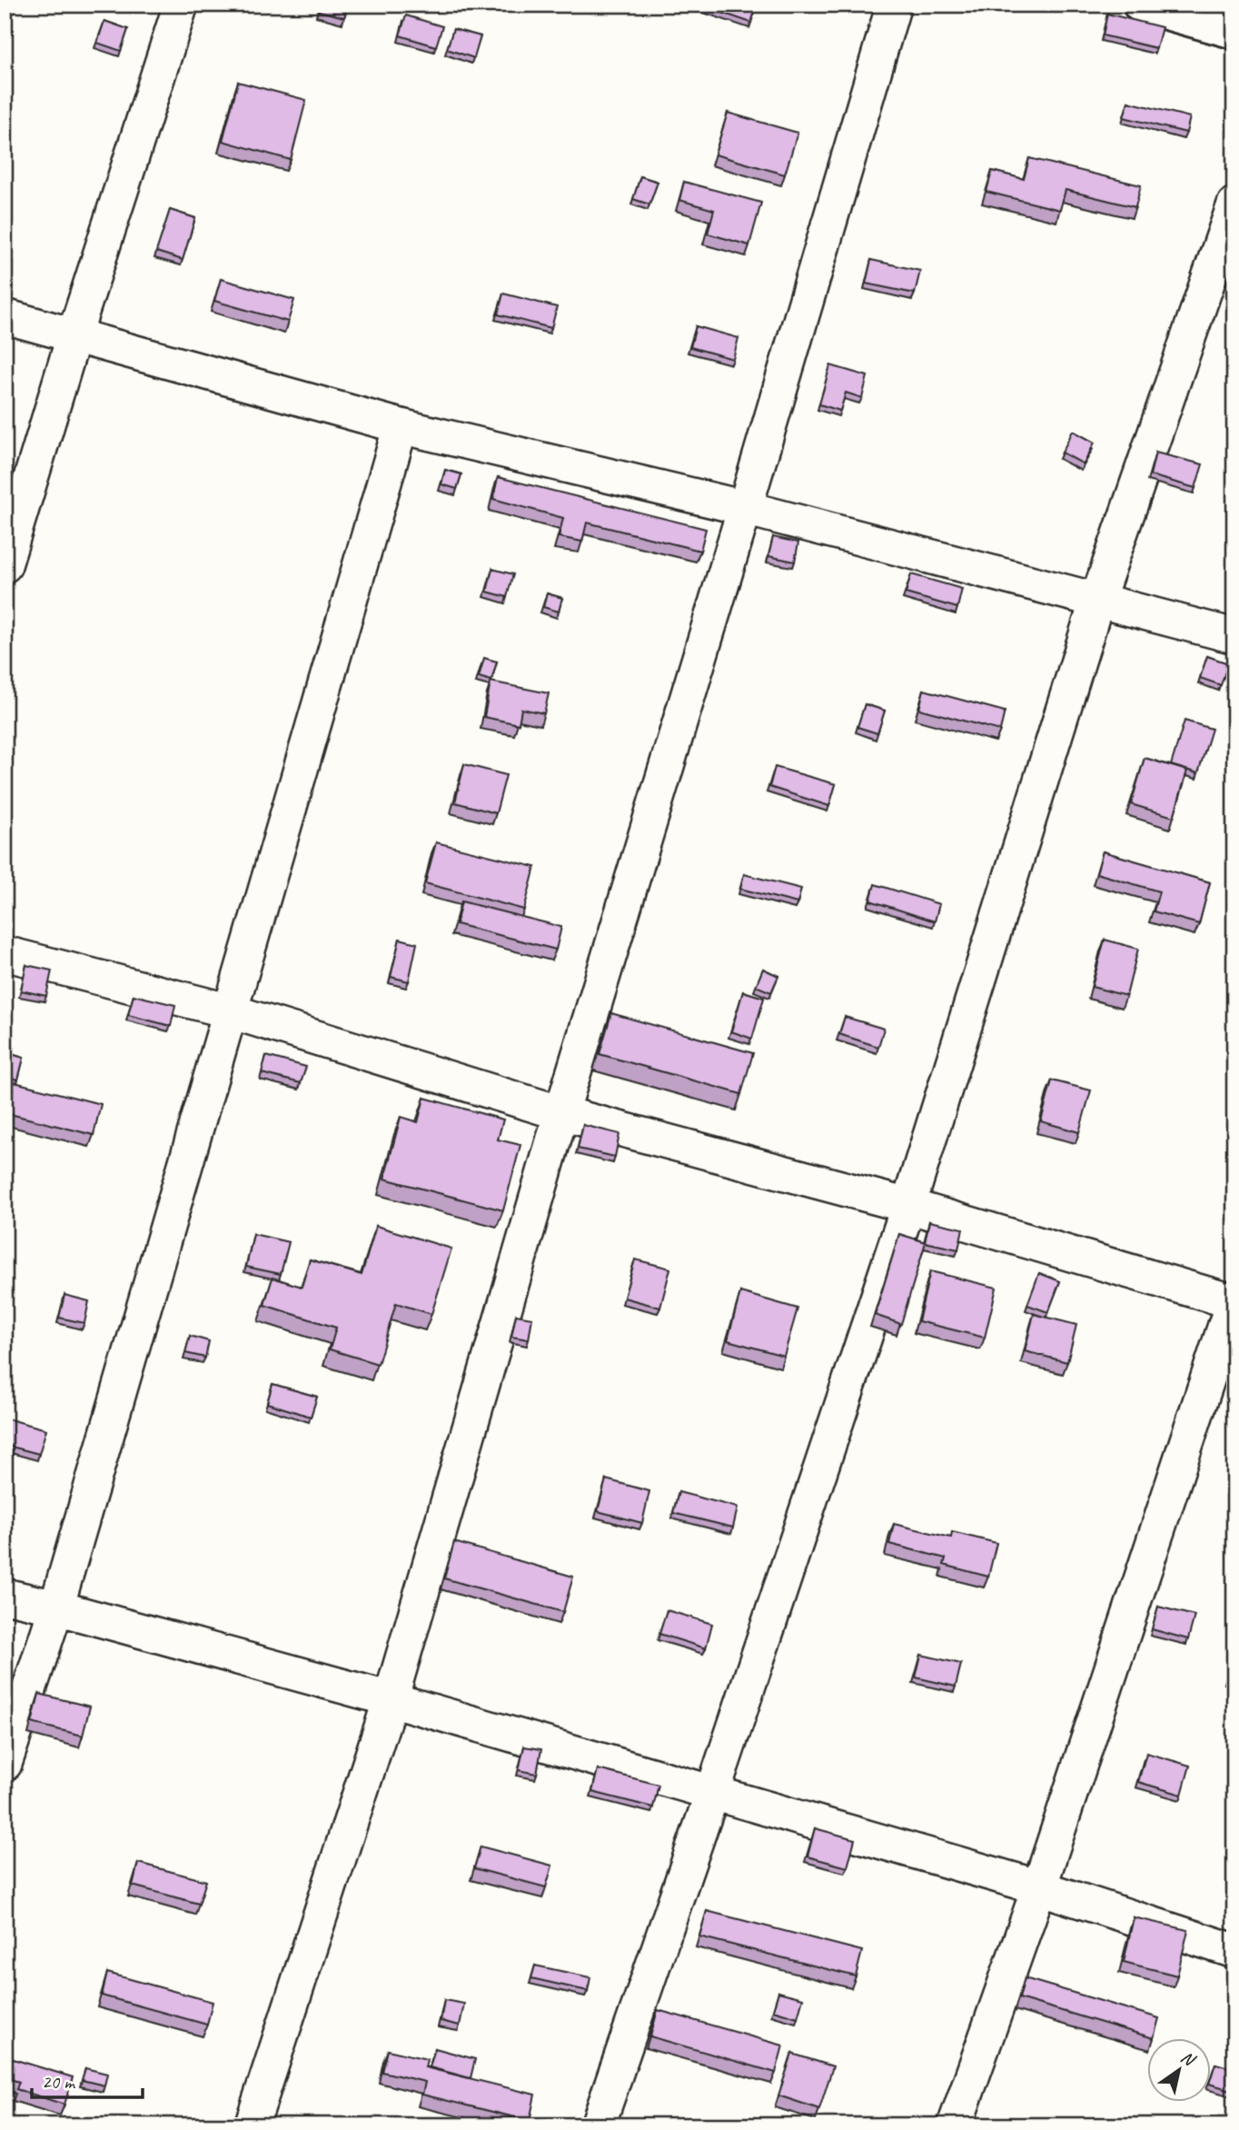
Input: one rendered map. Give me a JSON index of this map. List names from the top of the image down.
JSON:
{
  "scale_bar": "20 m",
  "north": "top right"
}
